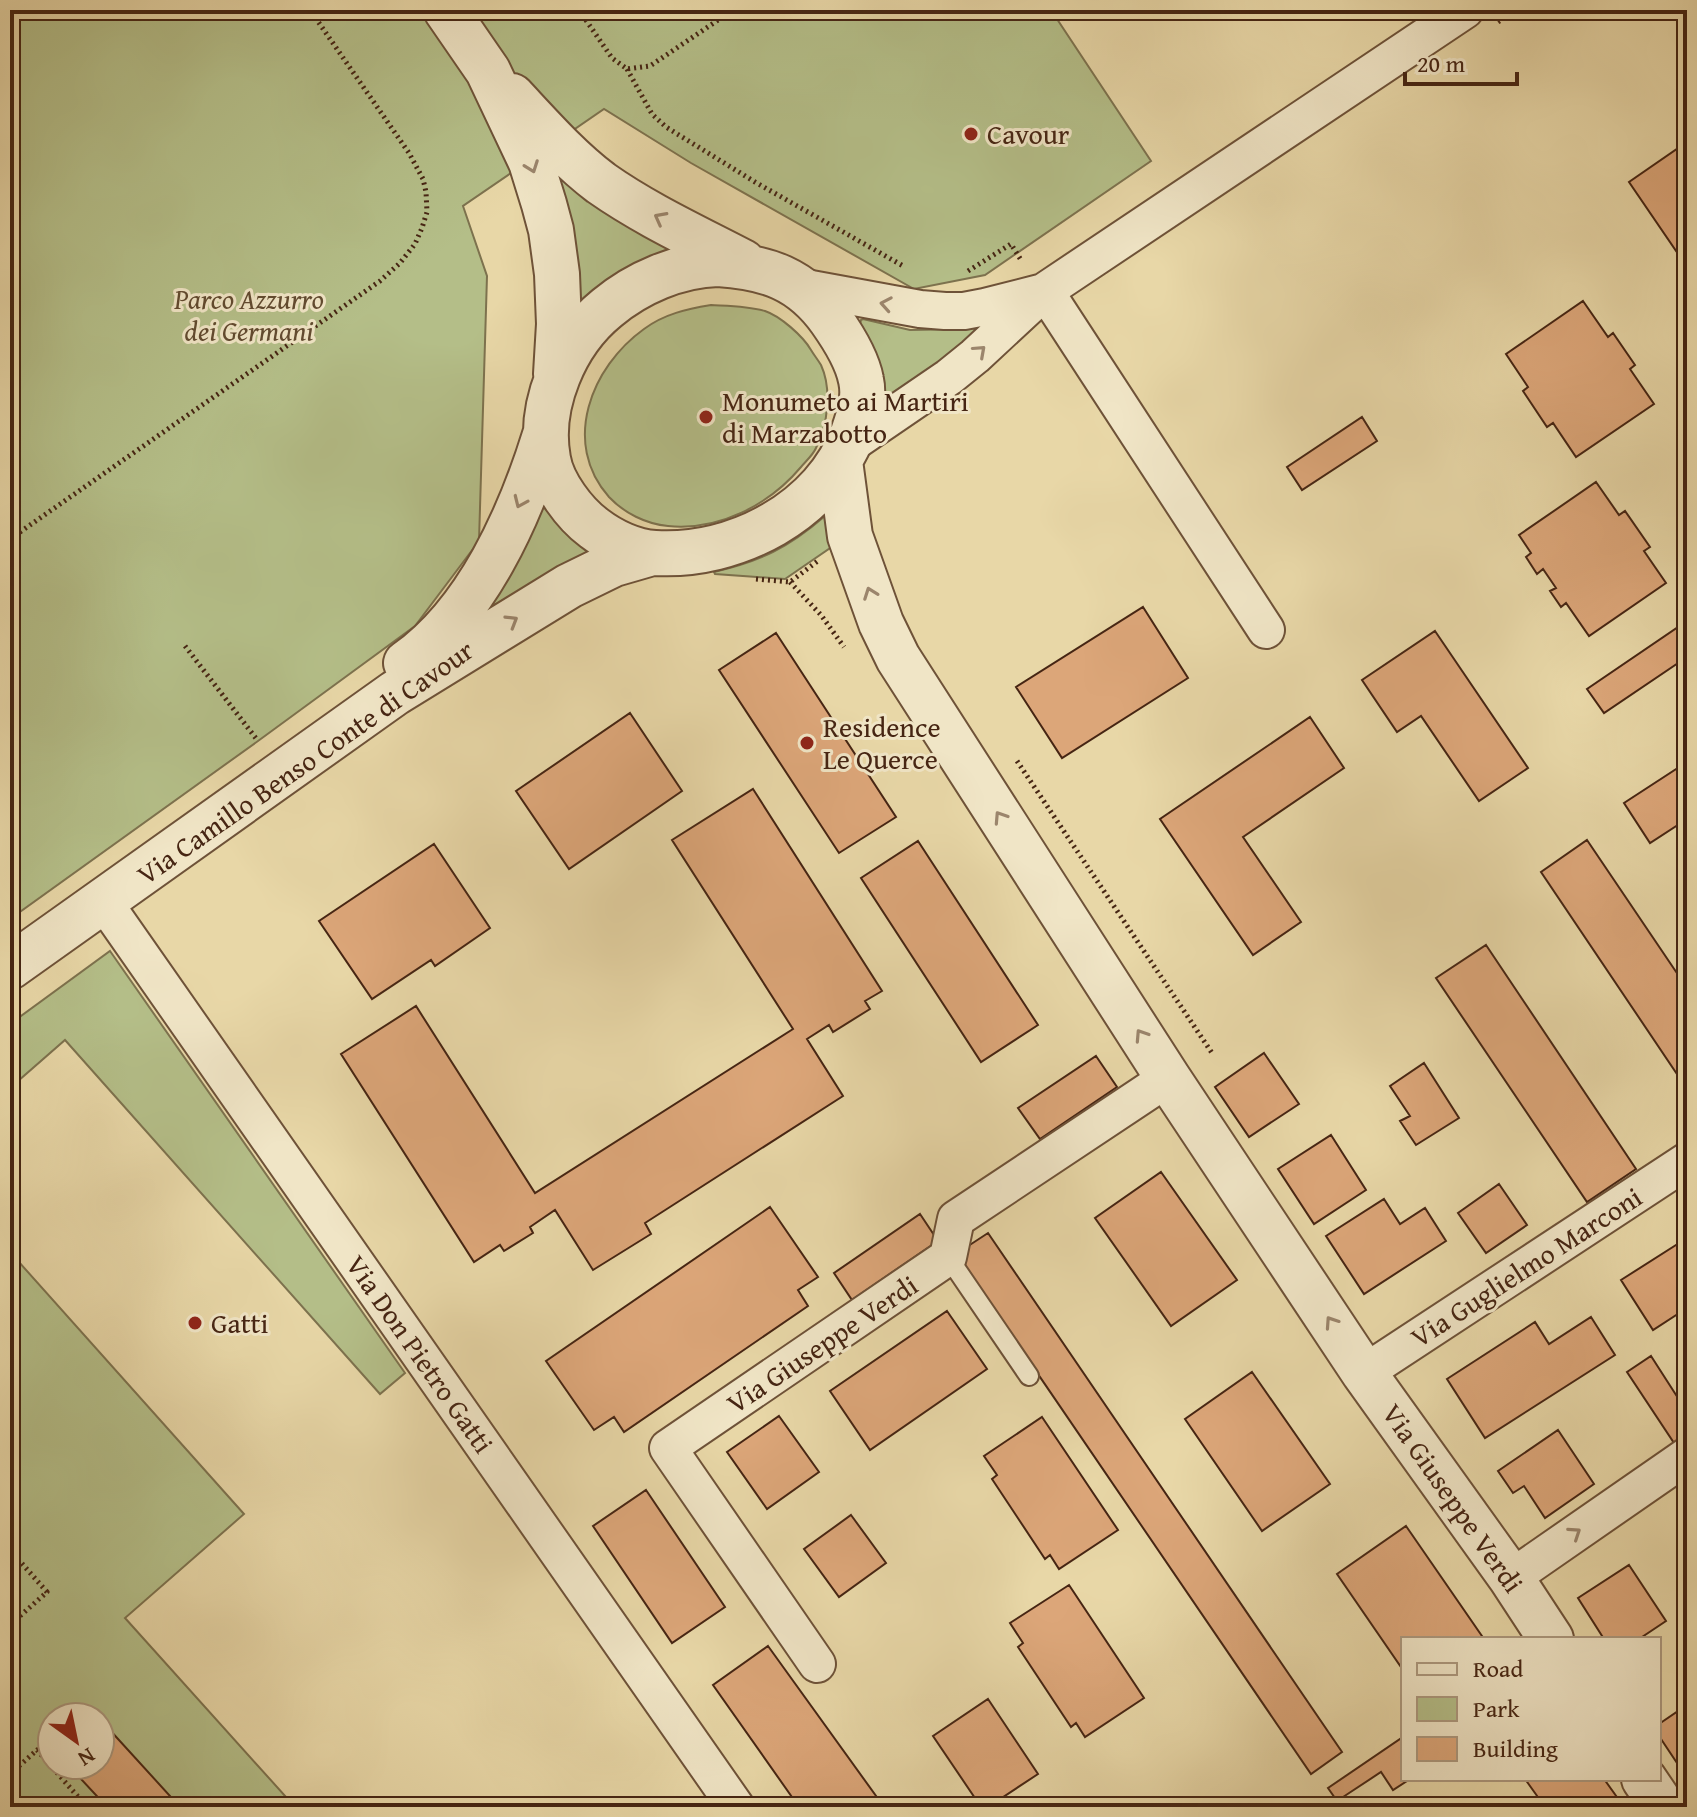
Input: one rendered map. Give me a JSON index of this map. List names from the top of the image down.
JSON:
{
  "streets": {
    "street": [
      "Via Camillo Benso Conte di Cavour",
      "Via Guglielmo Marconi",
      "Via Giuseppe Verdi",
      "Via Don Pietro Gatti"
    ]
  },
  "crossings": [
    ["Via Camillo Benso Conte di Cavour", "Via Don Pietro Gatti"],
    ["Via Guglielmo Marconi", "Via Giuseppe Verdi"]
  ],
  "one_way": ["Via Giuseppe Verdi"],
  "parks": ["Parco Azzurro dei Germani"],
  "places": [
    "Cavour",
    "Monumeto ai Martiri di Marzabotto",
    "Residence Le Querce",
    "Gatti"
  ],
  "legend": ["Road", "Park", "Building"],
  "scale_bar": "20 m",
  "north": "bottom right"
}
